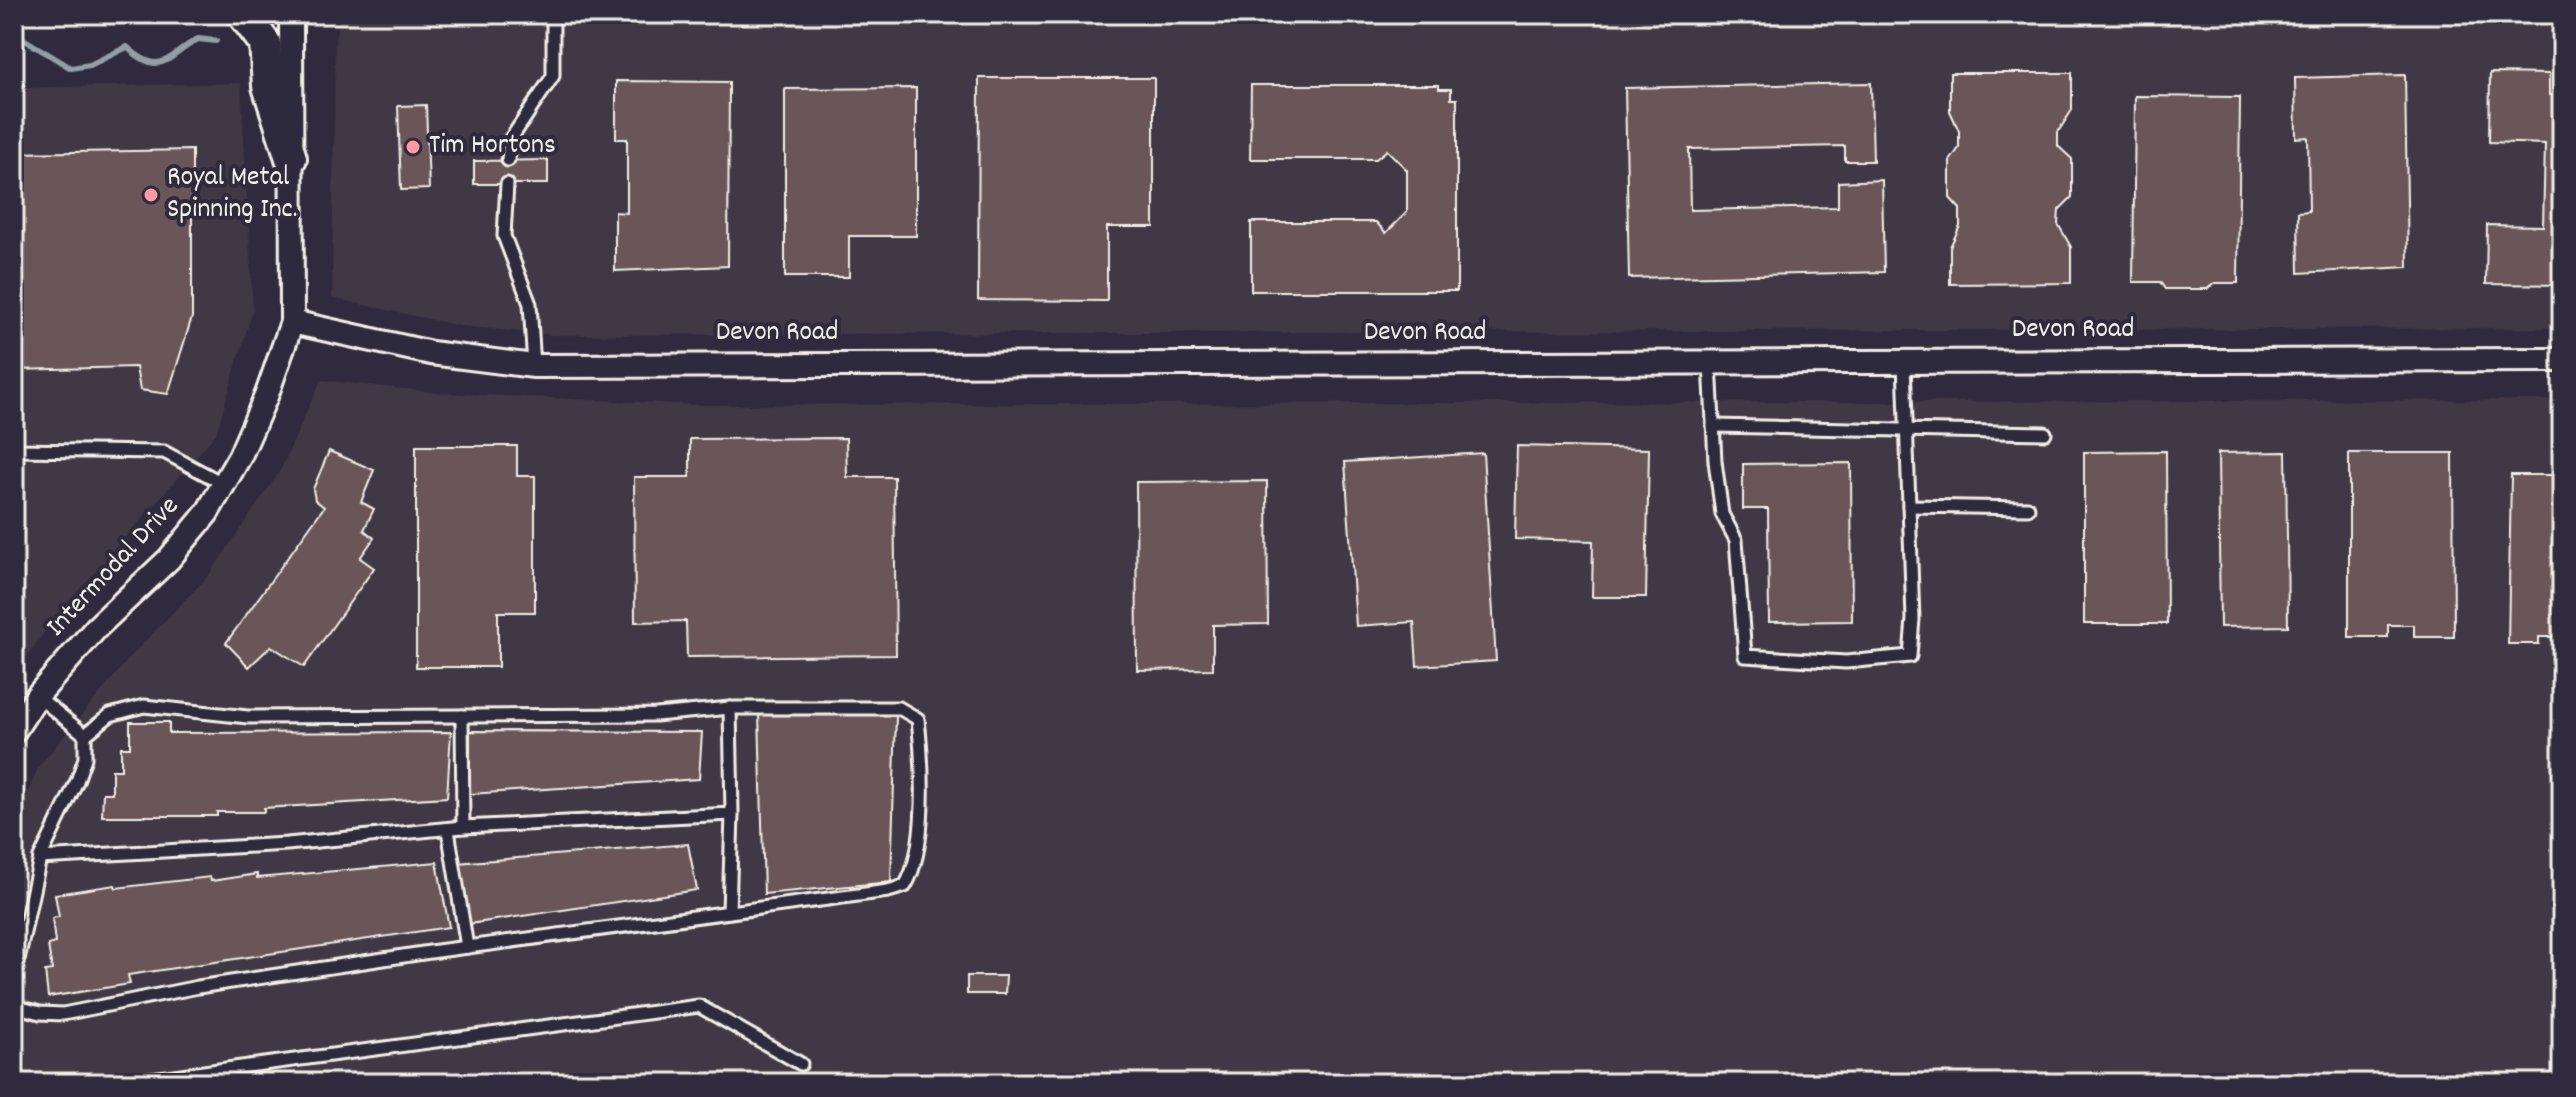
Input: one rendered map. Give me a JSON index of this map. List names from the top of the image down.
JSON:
{
  "streets": {
    "street": ["Devon Road", "Intermodal Drive"]
  },
  "crossings": [
    ["Devon Road", "Intermodal Drive"]
  ],
  "places": ["Tim Hortons", "Royal Metal Spinning Inc."]
}
